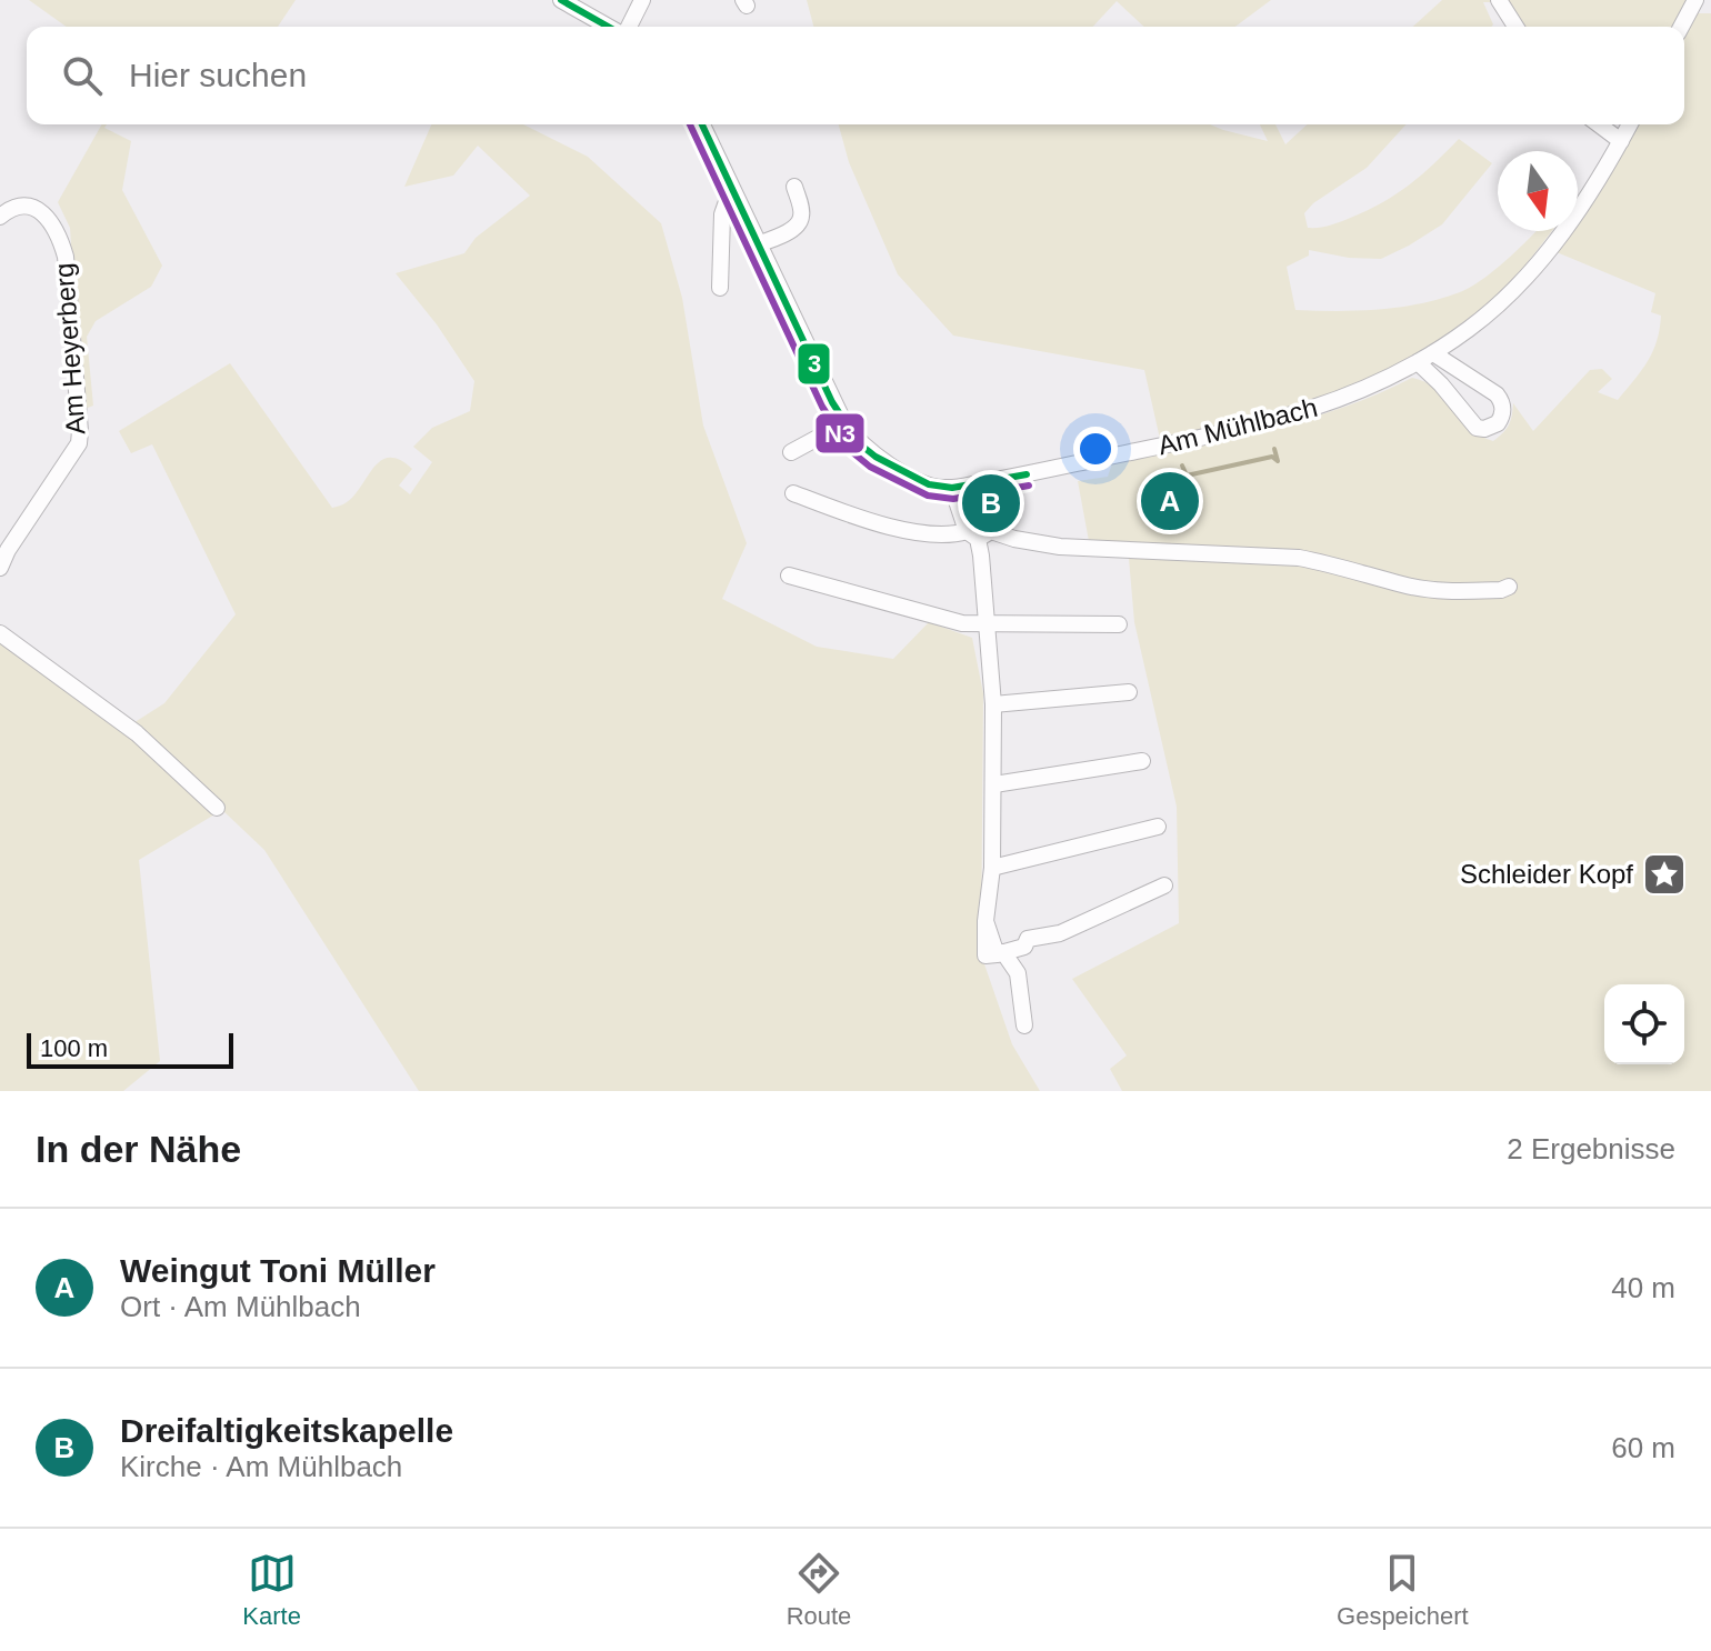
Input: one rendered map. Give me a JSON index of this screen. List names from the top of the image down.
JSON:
{
  "streets": {
    "street": ["Am Heyerberg", "Am Mühlbach"]
  },
  "places": {
    "place": ["Schleider Kopf"]
  },
  "lines": ["transit line 3", "transit line N3"],
  "scale_bar": "100 m",
  "north": "bottom",
  "page": {
    "search": "Hier suchen",
    "pins": ["A", "B"],
    "scale": "100 m",
    "heading": ["In der Nähe", "2 Ergebnisse"],
    "list": [
      {
        "mark": "A",
        "name": "Weingut Toni Müller",
        "note": "Ort · Am Mühlbach",
        "value": "40 m"
      },
      {
        "mark": "B",
        "name": "Dreifaltigkeitskapelle",
        "note": "Kirche · Am Mühlbach",
        "value": "60 m"
      }
    ],
    "nav": ["Karte", "Route", "Gespeichert"]
  }
}
